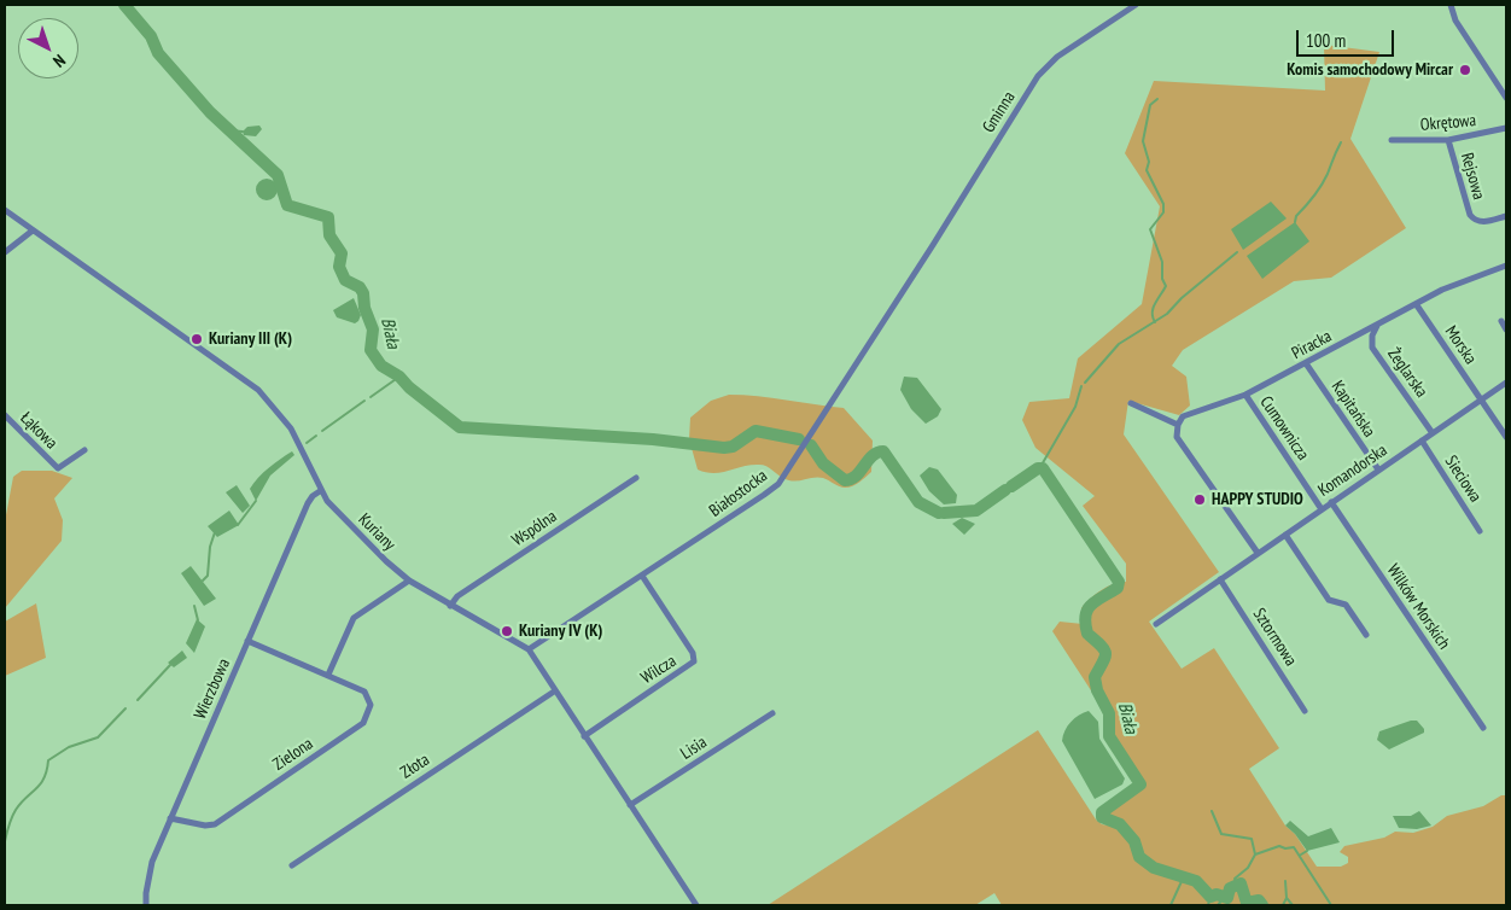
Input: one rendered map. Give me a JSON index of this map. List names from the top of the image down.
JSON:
{
  "streets": {
    "street": [
      "Gminna",
      "Okrętowa",
      "Rejsowa",
      "Piracka",
      "Morska",
      "Żeglarska",
      "Kapitańska",
      "Cumownicza",
      "Łąkowa",
      "Komandorska",
      "Sieciowa",
      "Białostocka",
      "Wspólna",
      "Kuriany",
      "Wilków Morskich",
      "Sztormowa",
      "Wilcza",
      "Wierzbowa",
      "Lisia",
      "Zielona",
      "Złota"
    ]
  },
  "crossings": [
    ["Gminna", "Białostocka"],
    ["Okrętowa", "Rejsowa"],
    ["Piracka", "Morska"],
    ["Piracka", "Żeglarska"],
    ["Piracka", "Kapitańska"],
    ["Piracka", "Cumownicza"],
    ["Morska", "Komandorska"],
    ["Żeglarska", "Komandorska"],
    ["Kapitańska", "Komandorska"],
    ["Cumownicza", "Komandorska"],
    ["Komandorska", "Sieciowa"],
    ["Komandorska", "Wilków Morskich"],
    ["Komandorska", "Sztormowa"],
    ["Białostocka", "Kuriany"],
    ["Białostocka", "Wilcza"],
    ["Wspólna", "Kuriany"],
    ["Kuriany", "Wierzbowa"],
    ["Wierzbowa", "Zielona"]
  ],
  "water": ["Biała"],
  "places": [
    "Komis samochodowy Mircar",
    "Kuriany III (K)",
    "HAPPY STUDIO",
    "Kuriany IV (K)"
  ],
  "scale_bar": "100 m",
  "north": "bottom right"
}
